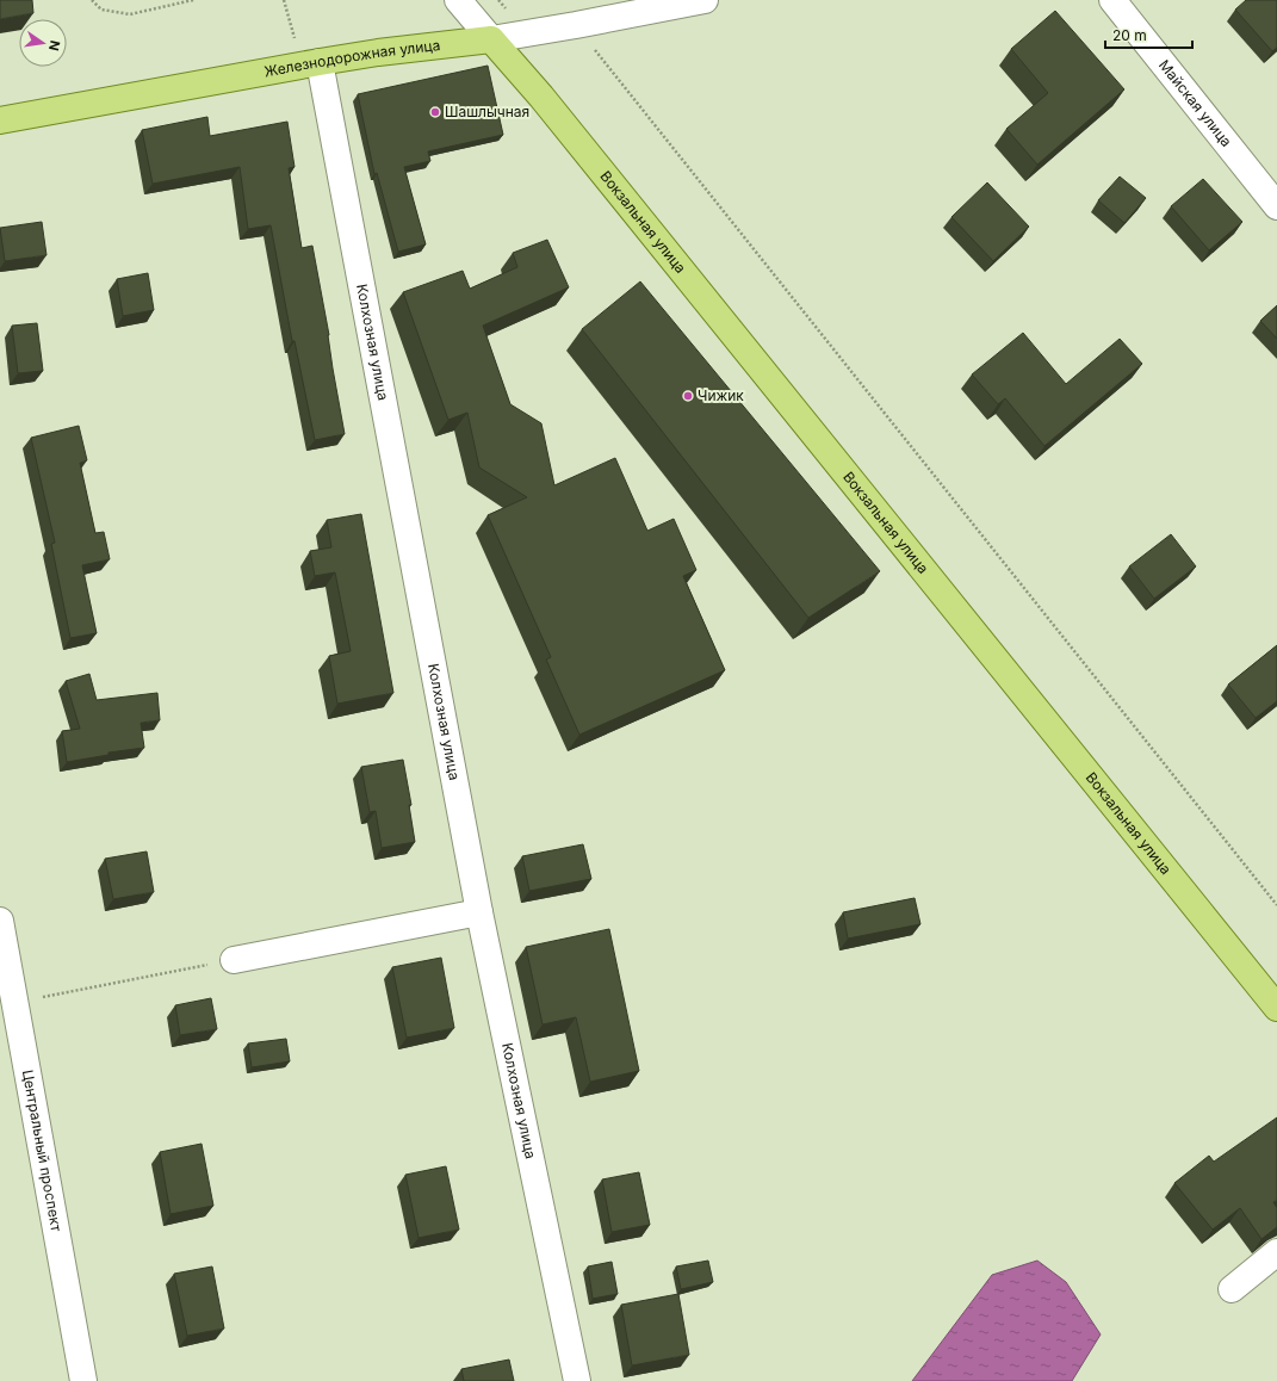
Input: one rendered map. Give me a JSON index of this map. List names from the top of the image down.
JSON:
{
  "streets": {
    "main road": ["Железнодорожная улица", "Вокзальная улица"],
    "street": ["Майская улица", "Колхозная улица", "Центральный проспект"]
  },
  "crossings": [
    ["Железнодорожная улица", "Вокзальная улица"],
    ["Железнодорожная улица", "Колхозная улица"]
  ],
  "places": ["Шашлычная", "Чижик"],
  "scale_bar": "20 m",
  "north": "right"
}
